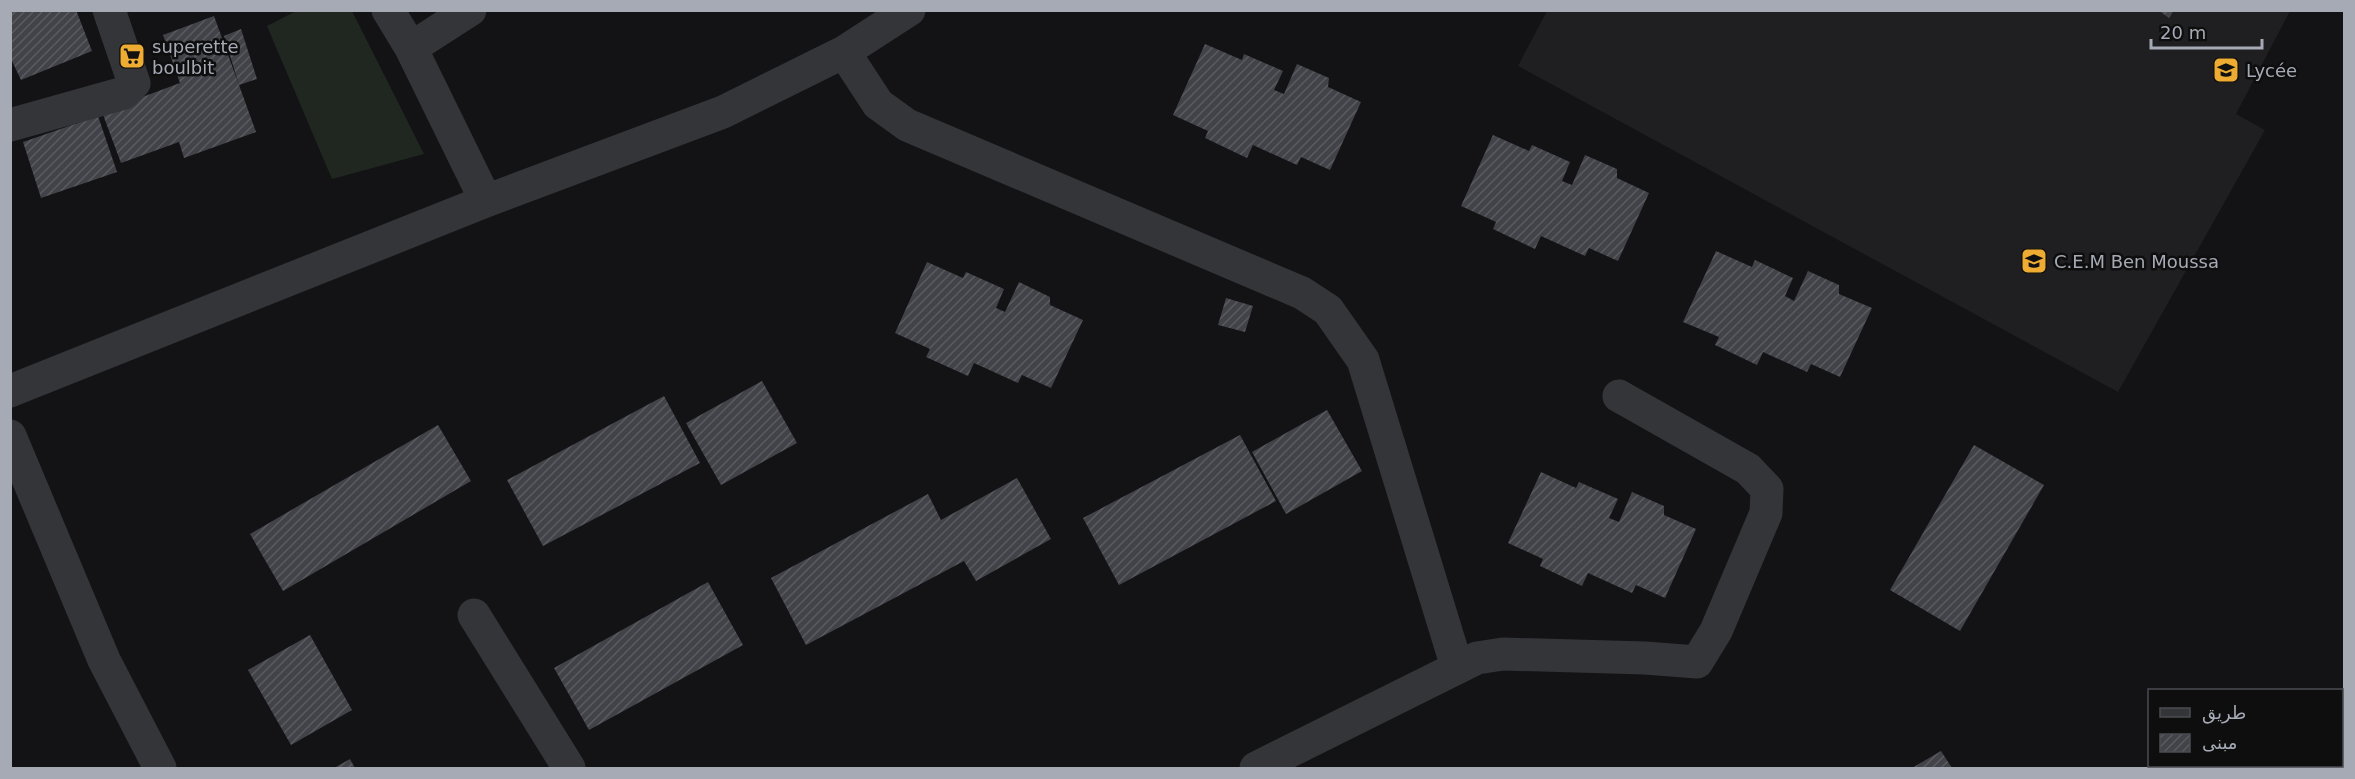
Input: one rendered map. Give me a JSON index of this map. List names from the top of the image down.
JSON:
{
  "places": {
    "supermarket": ["superette boulbit"],
    "school or university": ["Lycée", "C.E.M Ben Moussa"]
  },
  "legend": ["طريق", "مبنى"],
  "scale_bar": "20 m"
}
